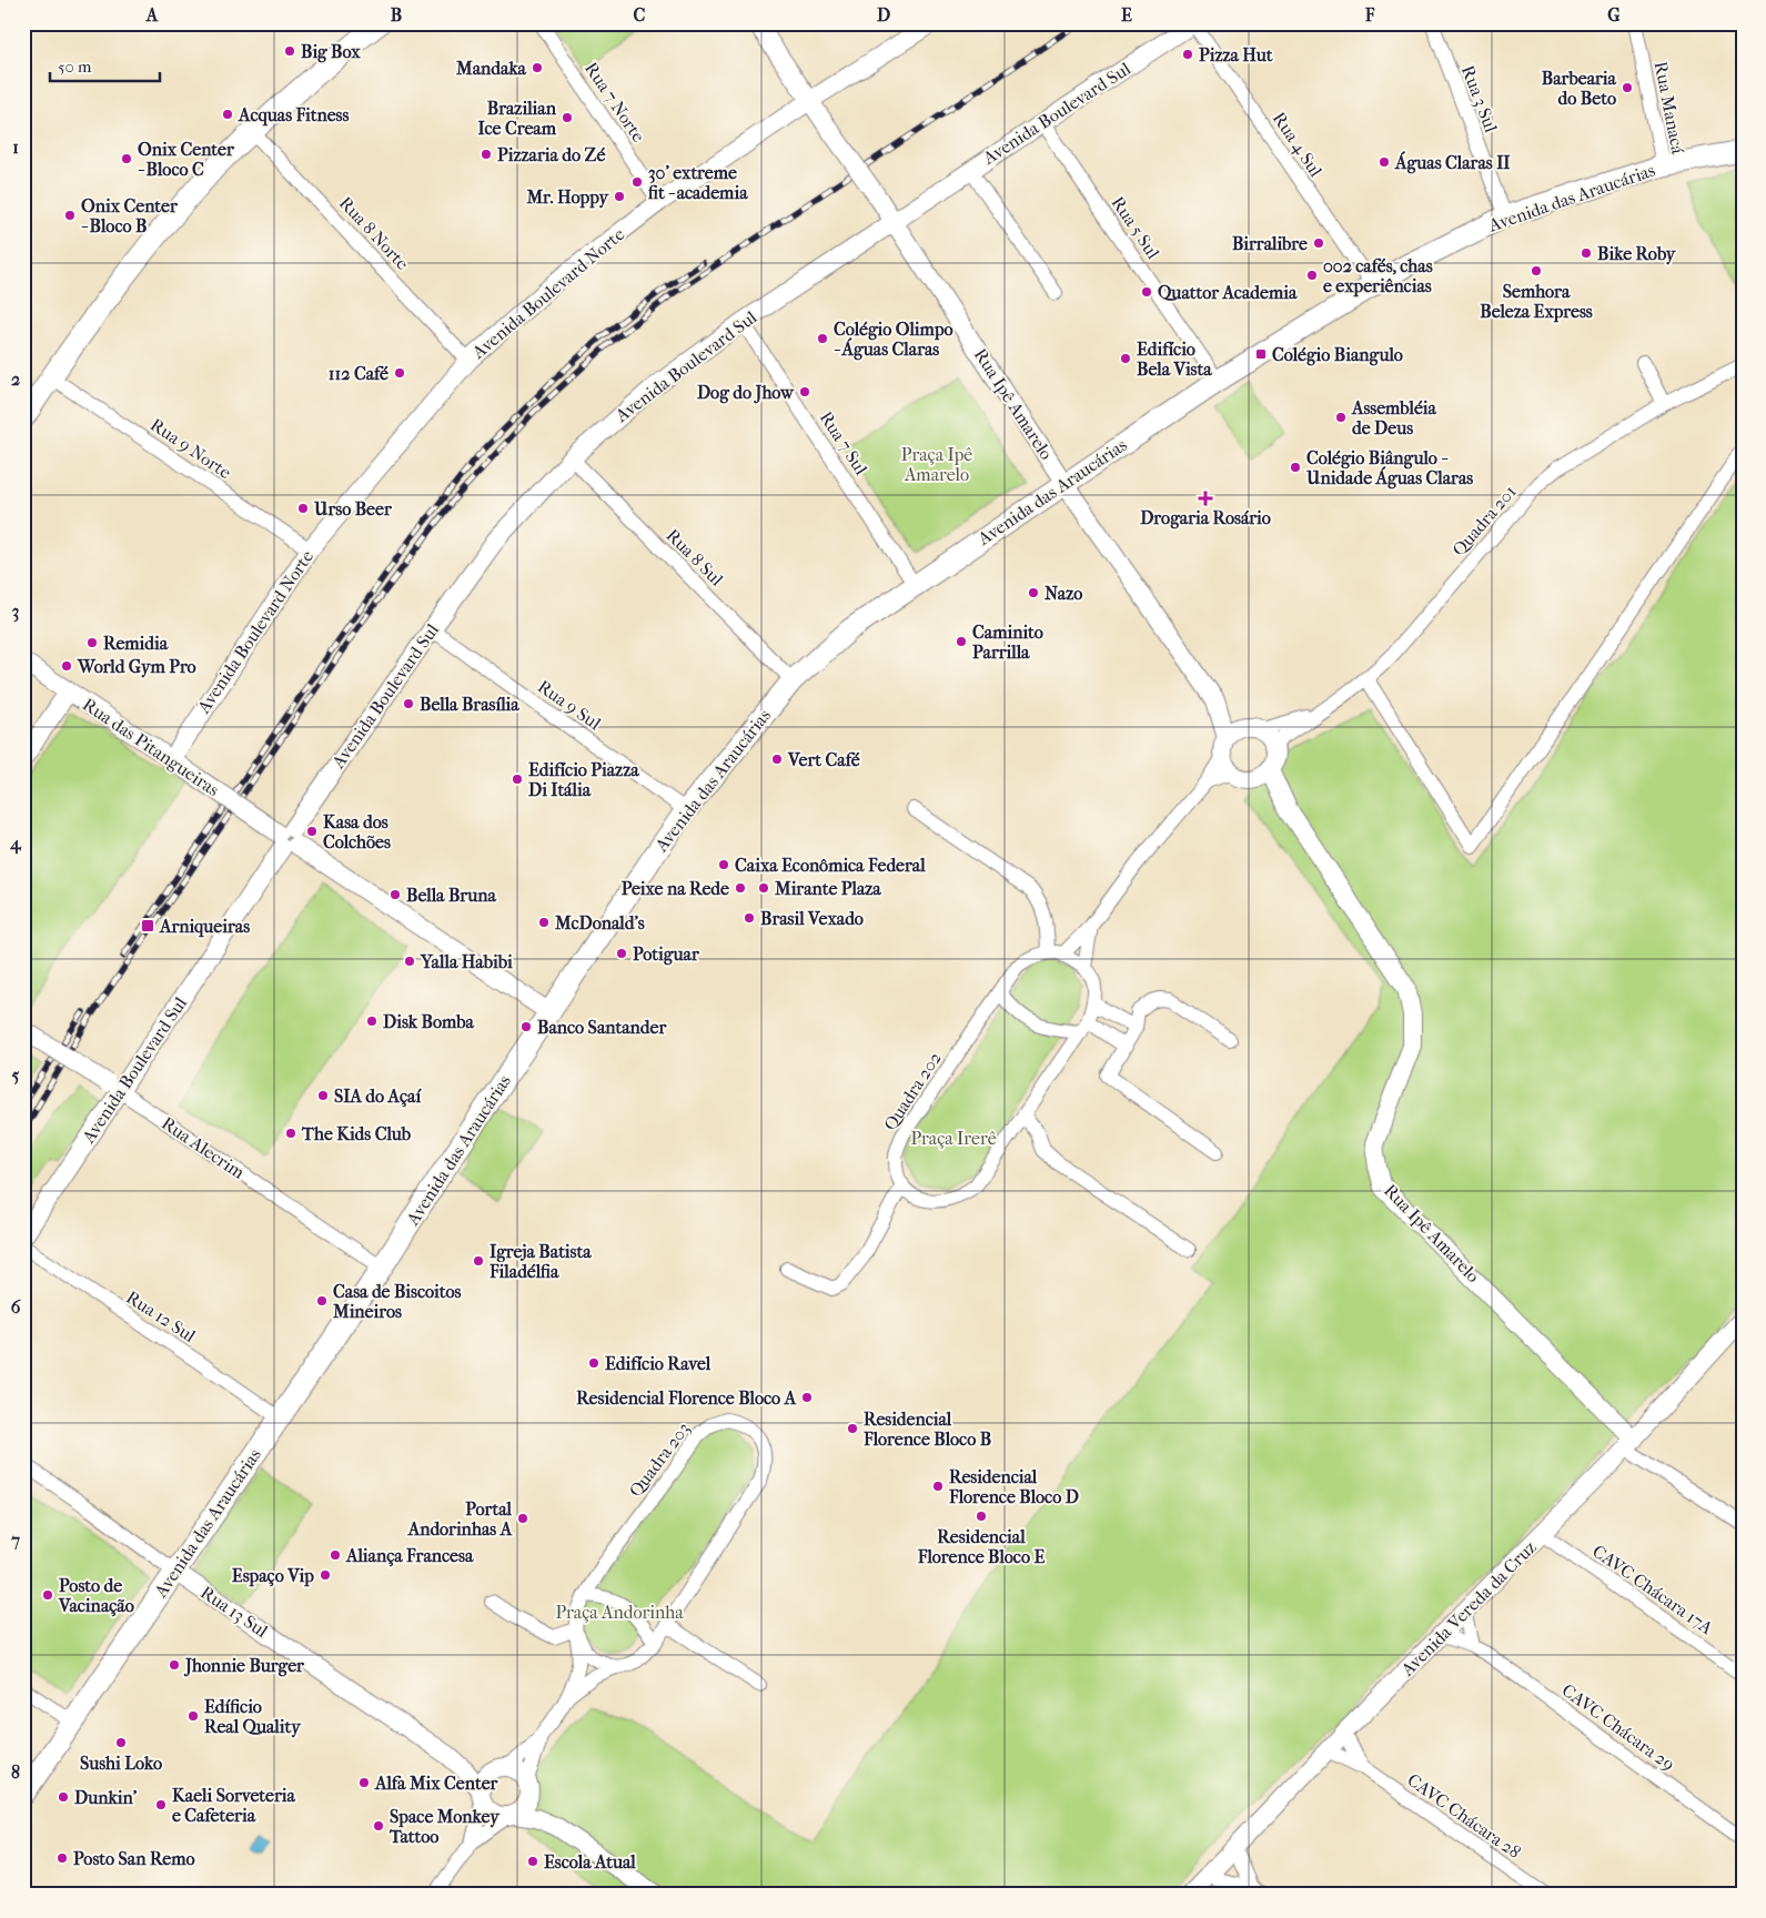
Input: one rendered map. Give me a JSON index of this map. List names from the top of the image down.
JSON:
{
  "streets": {
    "main road": ["Avenida das Araucárias"],
    "street": [
      "Rua 3 Sul",
      "Rua 7 Norte",
      "Rua Manacá",
      "Avenida Boulevard Sul",
      "Rua 4 Sul",
      "Rua 5 Sul",
      "Rua 8 Norte",
      "Avenida Boulevard Norte",
      "Rua Ipê Amarelo",
      "Rua 7 Sul",
      "Rua 9 Norte",
      "Quadra 201",
      "Rua 8 Sul",
      "Rua 9 Sul",
      "Rua das Pitangueiras",
      "Quadra 202",
      "Rua Alecrim",
      "Rua 12 Sul",
      "Quadra 203",
      "CAVC Chácara 17A",
      "Avenida Vereda da Cruz",
      "Rua 13 Sul",
      "CAVC Chácara 29",
      "CAVC Chácara 28"
    ]
  },
  "crossings": [
    ["Rua 3 Sul", "Avenida das Araucárias"],
    ["Rua 7 Norte", "Avenida Boulevard Norte"],
    ["Rua Manacá", "Avenida das Araucárias"],
    ["Avenida Boulevard Sul", "Rua 4 Sul"],
    ["Avenida Boulevard Sul", "Rua 5 Sul"],
    ["Avenida Boulevard Sul", "Rua Ipê Amarelo"],
    ["Avenida Boulevard Sul", "Rua 7 Sul"],
    ["Avenida Boulevard Sul", "Rua 8 Sul"],
    ["Avenida Boulevard Sul", "Rua 9 Sul"],
    ["Avenida Boulevard Sul", "Rua das Pitangueiras"],
    ["Avenida Boulevard Sul", "Rua Alecrim"],
    ["Rua 4 Sul", "Avenida das Araucárias"],
    ["Avenida das Araucárias", "Rua 5 Sul"],
    ["Avenida das Araucárias", "Rua Ipê Amarelo"],
    ["Avenida das Araucárias", "Rua 7 Sul"],
    ["Avenida das Araucárias", "Rua 8 Sul"],
    ["Avenida das Araucárias", "Rua 9 Sul"],
    ["Avenida das Araucárias", "Rua das Pitangueiras"],
    ["Avenida das Araucárias", "Rua Alecrim"],
    ["Avenida das Araucárias", "Rua 12 Sul"],
    ["Avenida das Araucárias", "Rua 13 Sul"],
    ["Rua 8 Norte", "Avenida Boulevard Norte"],
    ["Avenida Boulevard Norte", "Rua Ipê Amarelo"],
    ["Avenida Boulevard Norte", "Rua 9 Norte"],
    ["Avenida Boulevard Norte", "Rua das Pitangueiras"],
    ["Rua Ipê Amarelo", "Quadra 201"],
    ["Rua Ipê Amarelo", "Quadra 202"],
    ["Rua Ipê Amarelo", "Avenida Vereda da Cruz"],
    ["Quadra 201", "Quadra 202"],
    ["CAVC Chácara 17A", "Avenida Vereda da Cruz"],
    ["Avenida Vereda da Cruz", "CAVC Chácara 29"],
    ["Avenida Vereda da Cruz", "CAVC Chácara 28"]
  ],
  "parks": ["Praça Ipê Amarelo", "Praça Irerê", "Praça Andorinha"],
  "places": {
    "other": [
      "Big Box",
      "Pizza Hut",
      "Mandaka",
      "Barbearia do Beto",
      "Acquas Fitness",
      "Brazilian Ice Cream",
      "Pizzaria do Zé",
      "Onix Center - Bloco C",
      "Águas Claras II",
      "30' extreme fit - academia",
      "Mr. Hoppy",
      "Onix Center - Bloco B",
      "Birralibre",
      "Bike Roby",
      "Semhora Beleza Express",
      "002 cafés, chas e experiências",
      "Quattor Academia",
      "Colégio Olimpo - Águas Claras",
      "Edifício Bela Vista",
      "112 Café",
      "Dog do Jhow",
      "Assembléia de Deus",
      "Colégio Biângulo - Unidade Águas Claras",
      "Urso Beer",
      "Nazo",
      "Caminito Parrilla",
      "Remidia",
      "World Gym Pro",
      "Bella Brasília",
      "Vert Café",
      "Edifício Piazza Di Itália",
      "Kasa dos Colchões",
      "Caixa Econômica Federal",
      "Peixe na Rede",
      "Mirante Plaza",
      "Bella Bruna",
      "Brasil Vexado",
      "McDonald's",
      "Potiguar",
      "Yalla Habibi",
      "Disk Bomba",
      "Banco Santander",
      "SIA do Açaí",
      "The Kids Club",
      "Igreja Batista Filadélfia",
      "Casa de Biscoitos Mineiros",
      "Edifício Ravel",
      "Residencial Florence Bloco A",
      "Residencial Florence Bloco B",
      "Residencial Florence Bloco D",
      "Residencial Florence Bloco E",
      "Portal Andorinhas A",
      "Aliança Francesa",
      "Espaço Vip",
      "Posto de Vacinação",
      "Jhonnie Burger",
      "Edíficio Real Quality",
      "Sushi Loko",
      "Alfa Mix Center",
      "Dunkin'",
      "Kaeli Sorveteria e Cafeteria",
      "Space Monkey Tattoo",
      "Posto San Remo",
      "Escola Atual"
    ],
    "transit": ["Colégio Biangulo", "Arniqueiras"],
    "health": ["Drogaria Rosário"]
  },
  "scale_bar": "50 m",
  "grid": {
    "columns": [
      "A",
      "B",
      "C",
      "D",
      "E",
      "F",
      "G"
    ],
    "rows": [
      "1",
      "2",
      "3",
      "4",
      "5",
      "6",
      "7",
      "8"
    ]
  }
}
